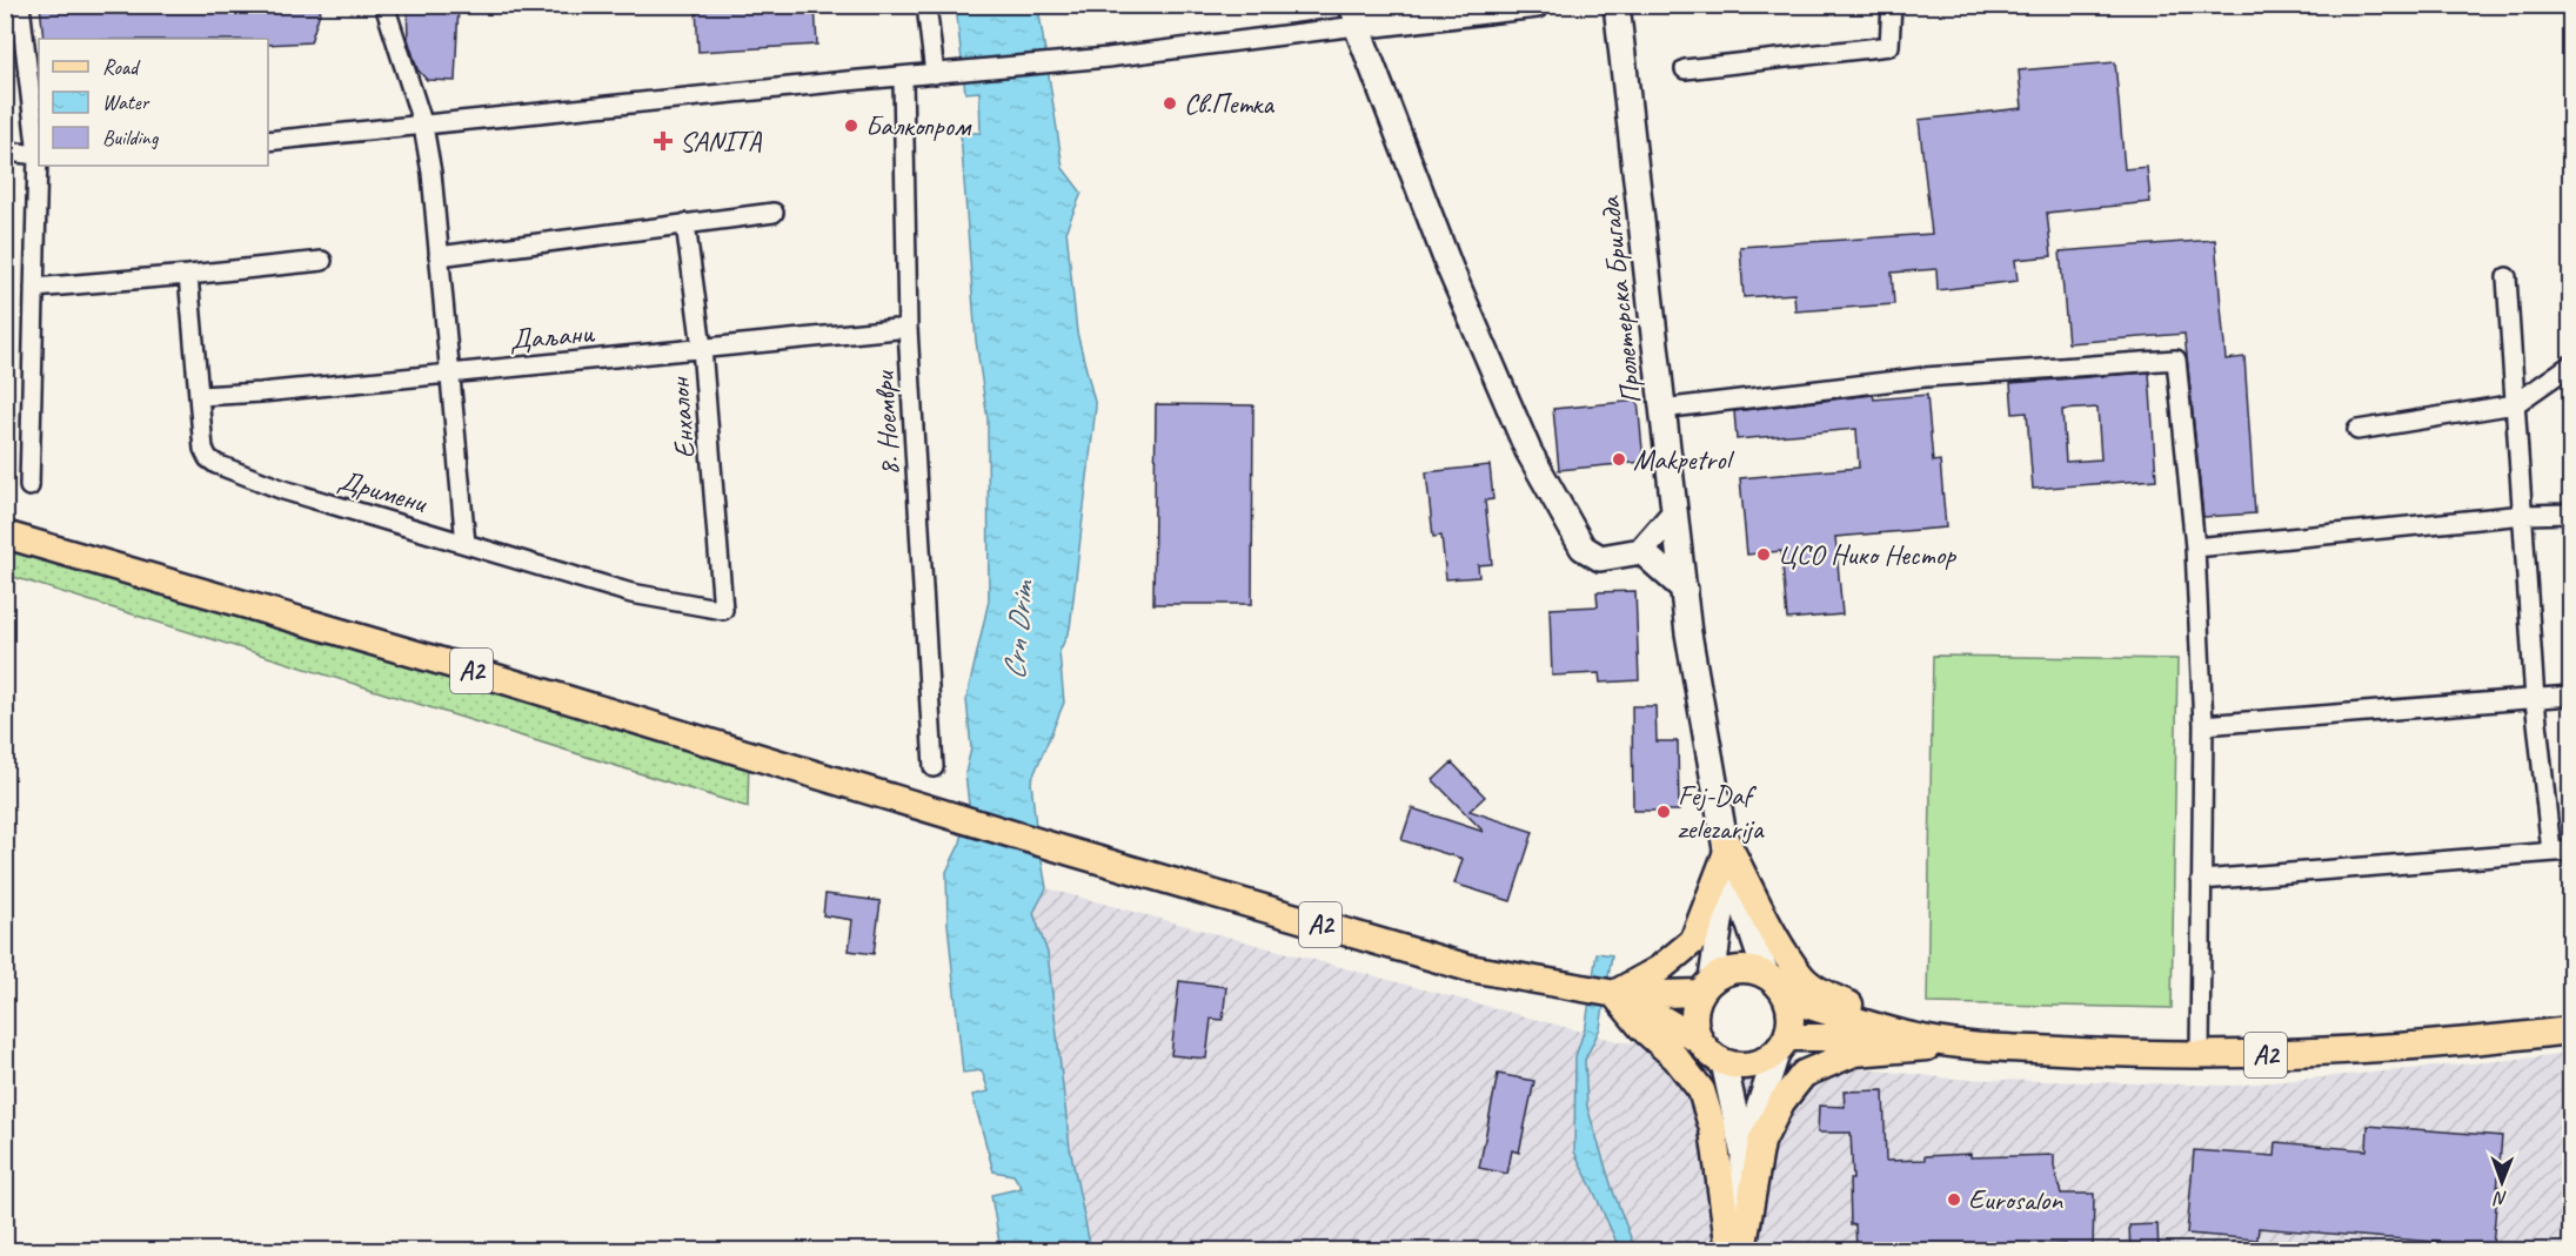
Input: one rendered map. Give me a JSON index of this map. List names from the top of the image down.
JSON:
{
  "streets": {
    "main road": ["A2"],
    "street": [
      "Пролетерска Бригада",
      "Даљани",
      "Енхалон",
      "8. Ноември",
      "Дримени"
    ]
  },
  "crossings": [
    ["Даљани", "Енхалон"],
    ["Даљани", "8. Ноември"],
    ["Даљани", "Дримени"],
    ["Енхалон", "Дримени"]
  ],
  "water": ["Crn Drim"],
  "places": {
    "other": [
      "Св.Петка",
      "Балкопром",
      "Makpetrol",
      "ЦСО Нико Нестор",
      "Fej-Daf zelezarija",
      "Eurosalon"
    ],
    "health": ["SANITA"]
  },
  "legend": ["Road", "Water", "Building"],
  "north": "bottom"
}
